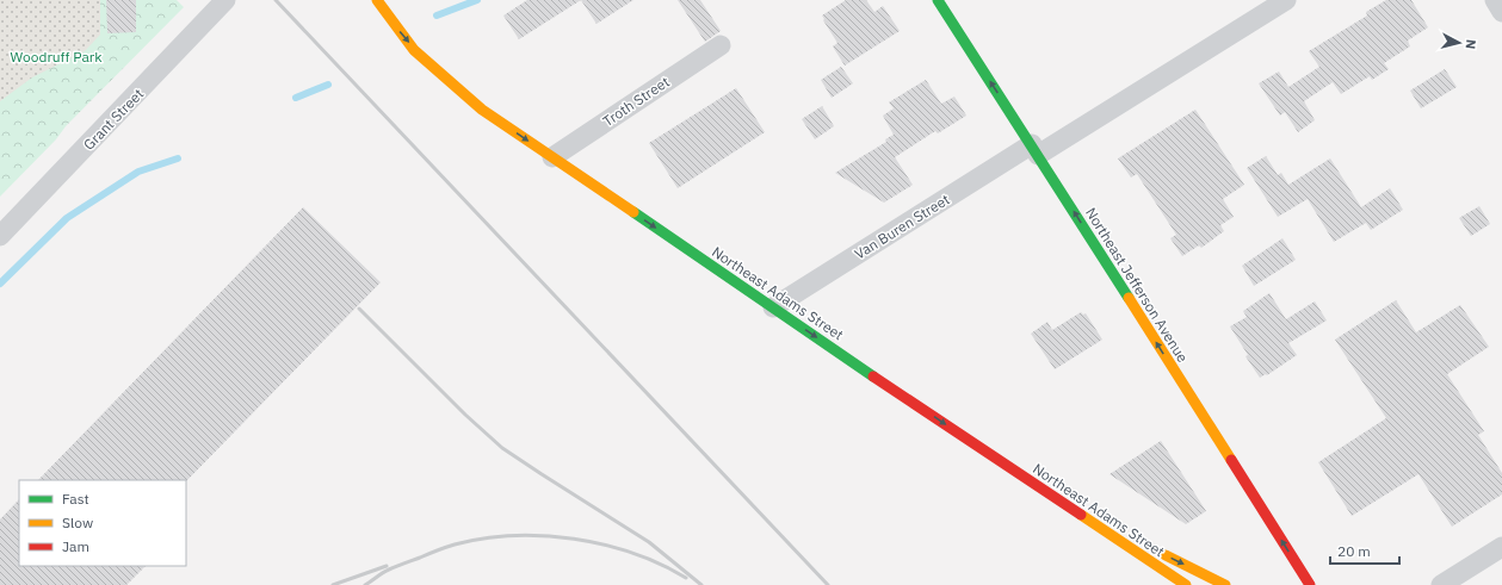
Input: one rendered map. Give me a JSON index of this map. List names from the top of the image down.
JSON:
{
  "streets": {
    "main road": ["Northeast Jefferson Avenue", "Northeast Adams Street"],
    "street": ["Troth Street", "Grant Street", "Van Buren Street"]
  },
  "crossings": [
    ["Troth Street", "Northeast Adams Street"],
    ["Van Buren Street", "Northeast Jefferson Avenue"],
    ["Van Buren Street", "Northeast Adams Street"]
  ],
  "one_way": ["Northeast Jefferson Avenue", "Northeast Adams Street"],
  "parks": ["Woodruff Park"],
  "legend": ["Fast", "Slow", "Jam"],
  "scale_bar": "20 m",
  "north": "right"
}
